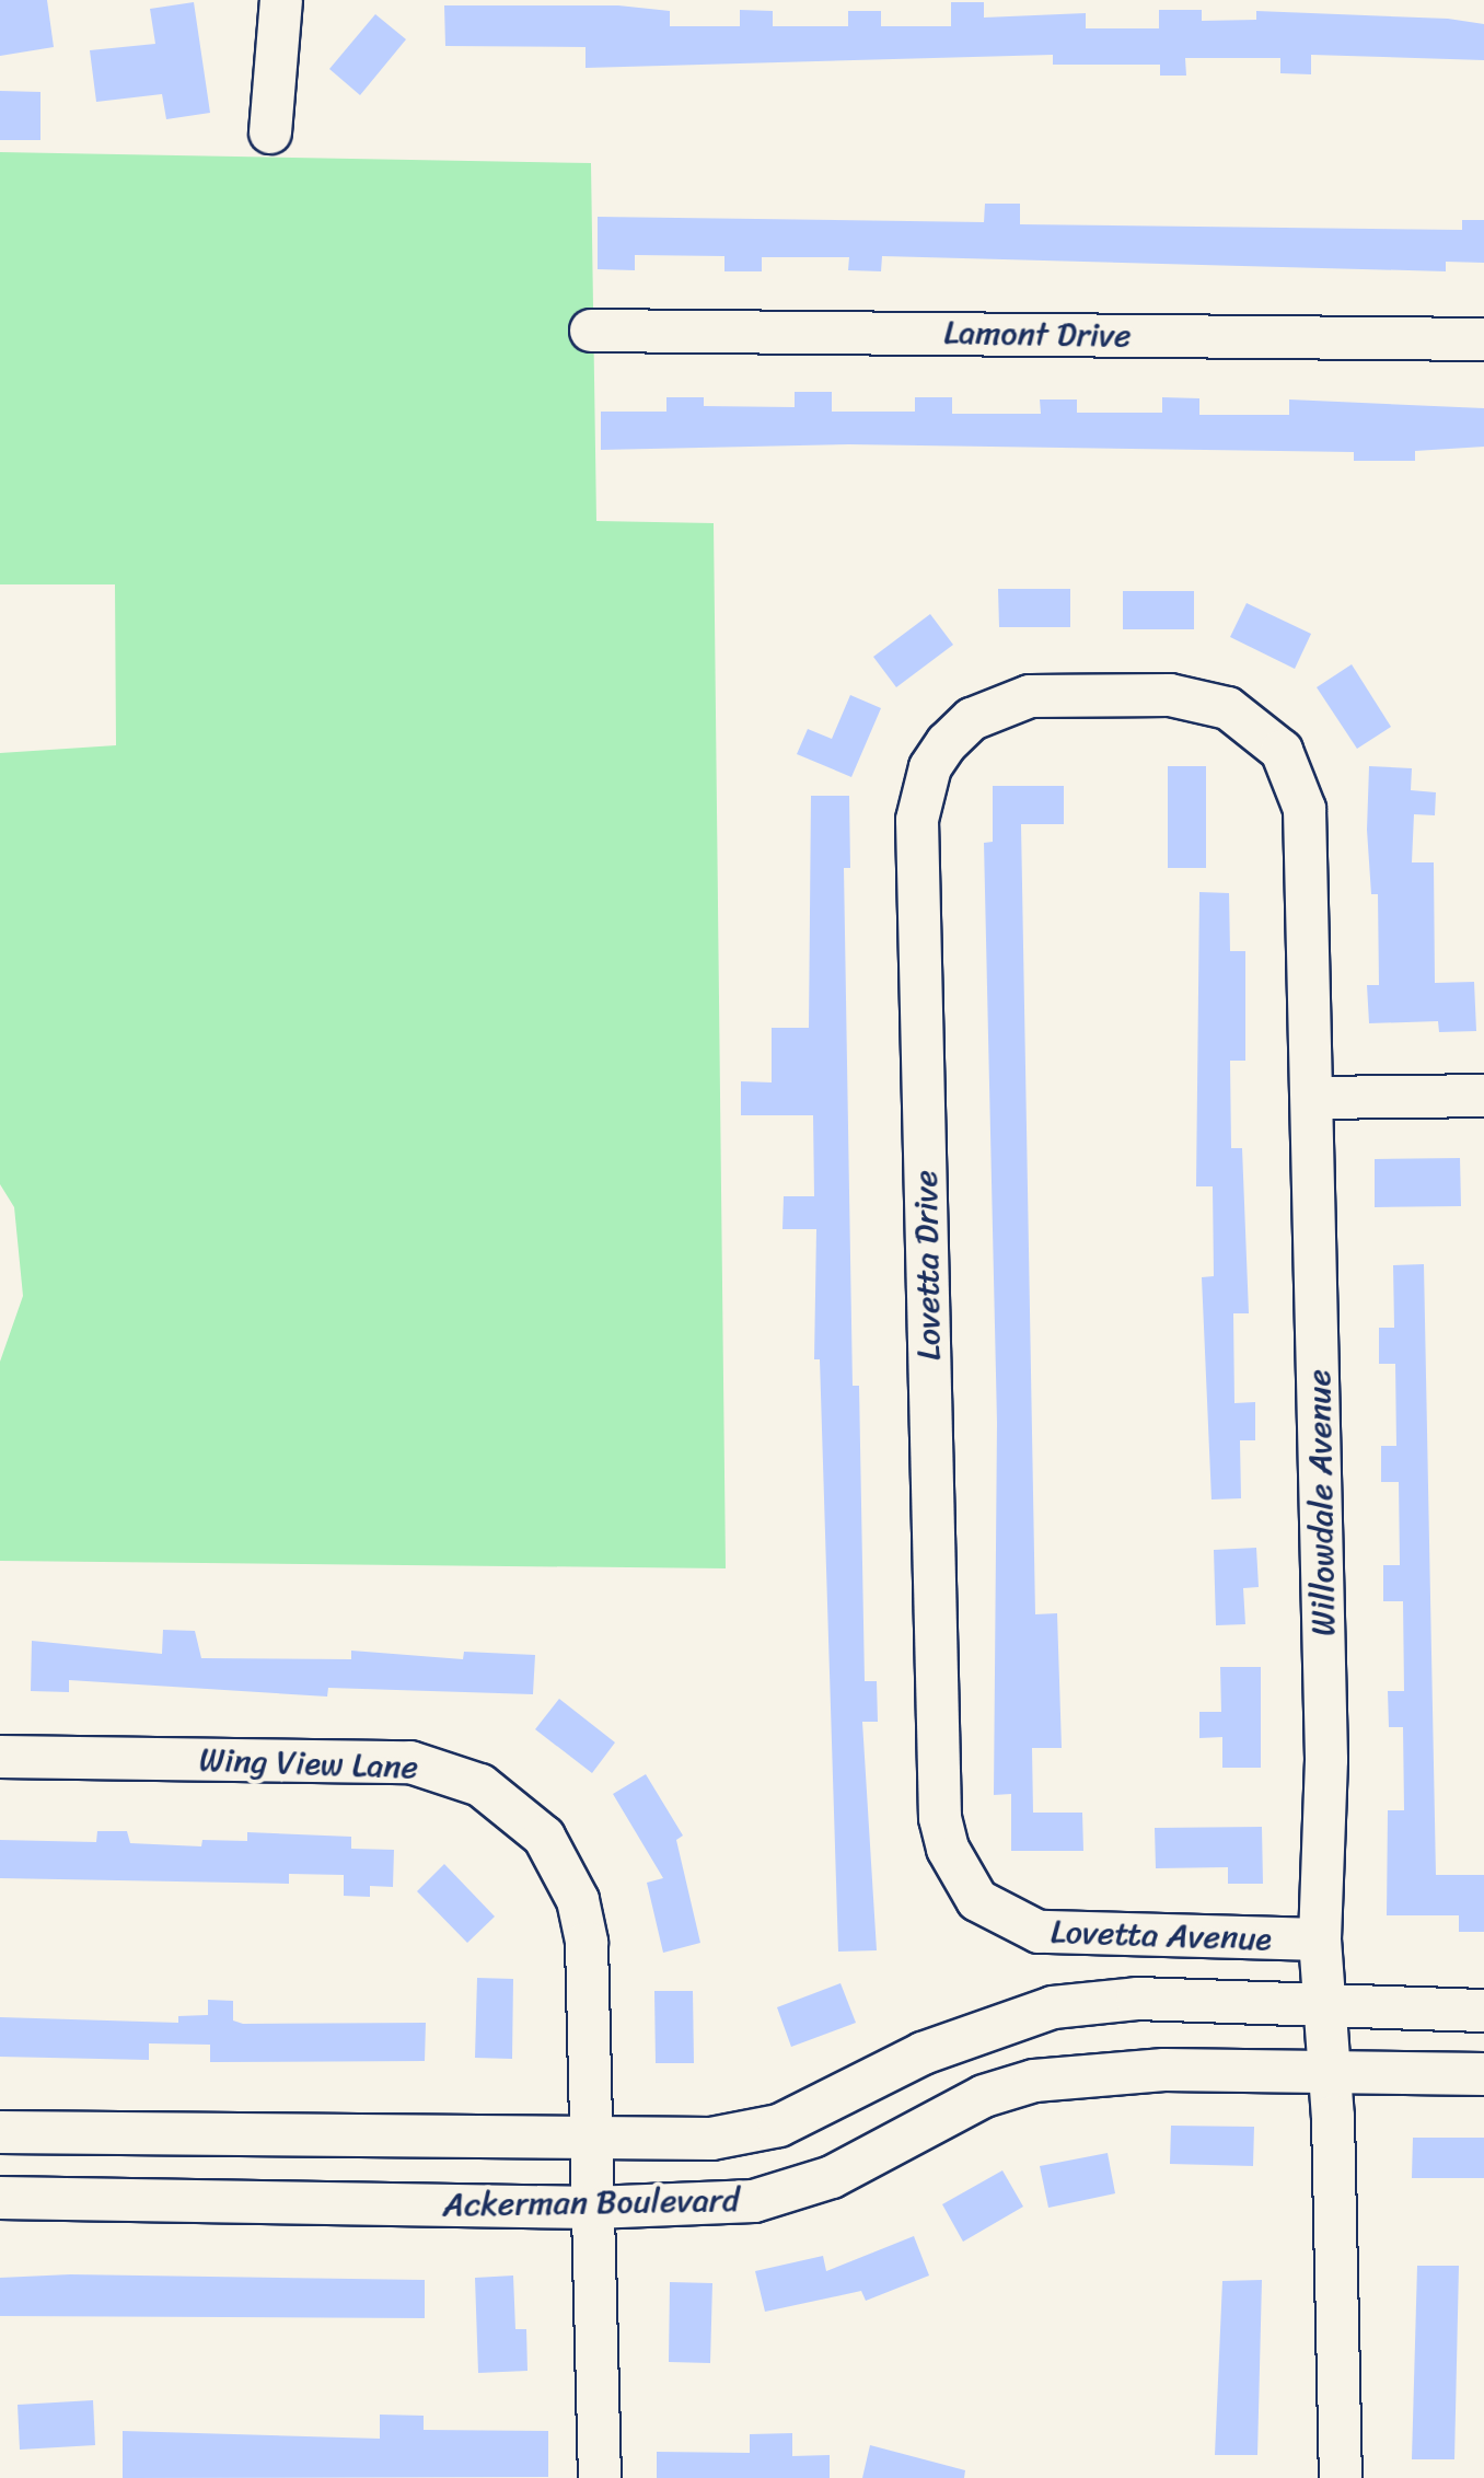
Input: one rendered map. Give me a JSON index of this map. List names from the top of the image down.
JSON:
{
  "streets": {
    "street": [
      "Lamont Drive",
      "Lovetta Drive",
      "Willowdale Avenue",
      "Wing View Lane",
      "Lovetta Avenue",
      "Ackerman Boulevard"
    ]
  },
  "crossings": [
    ["Lovetta Drive", "Willowdale Avenue"],
    ["Lovetta Drive", "Lovetta Avenue"],
    ["Willowdale Avenue", "Lovetta Avenue"],
    ["Willowdale Avenue", "Ackerman Boulevard"],
    ["Wing View Lane", "Ackerman Boulevard"]
  ]
}
